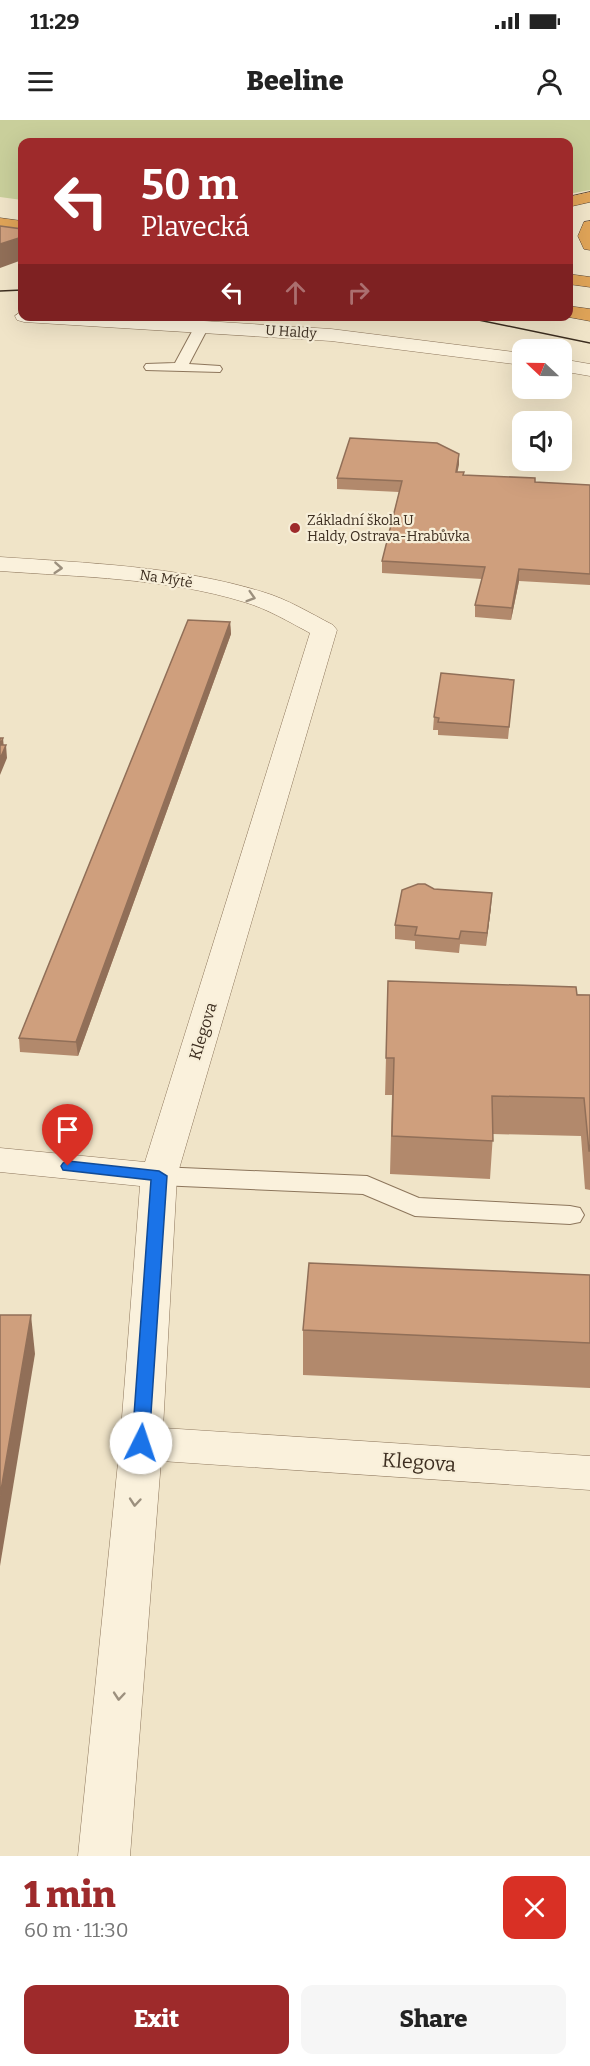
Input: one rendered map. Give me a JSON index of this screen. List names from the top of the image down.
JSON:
{
  "streets": {
    "street": ["U Haldy", "Na Mýtě", "Klegova"]
  },
  "crossings": [
    ["Na Mýtě", "Klegova"]
  ],
  "one_way": ["Na Mýtě"],
  "places": ["Základní škola U Haldy, Ostrava-Hrabůvka"],
  "north": "left",
  "page": {
    "status": "11:29",
    "header": "Beeline",
    "turn": ["50 m", "Plavecká"],
    "heading": ["1 min", "60 m · 11:30"],
    "buttons": ["Exit", "Share"]
  }
}
